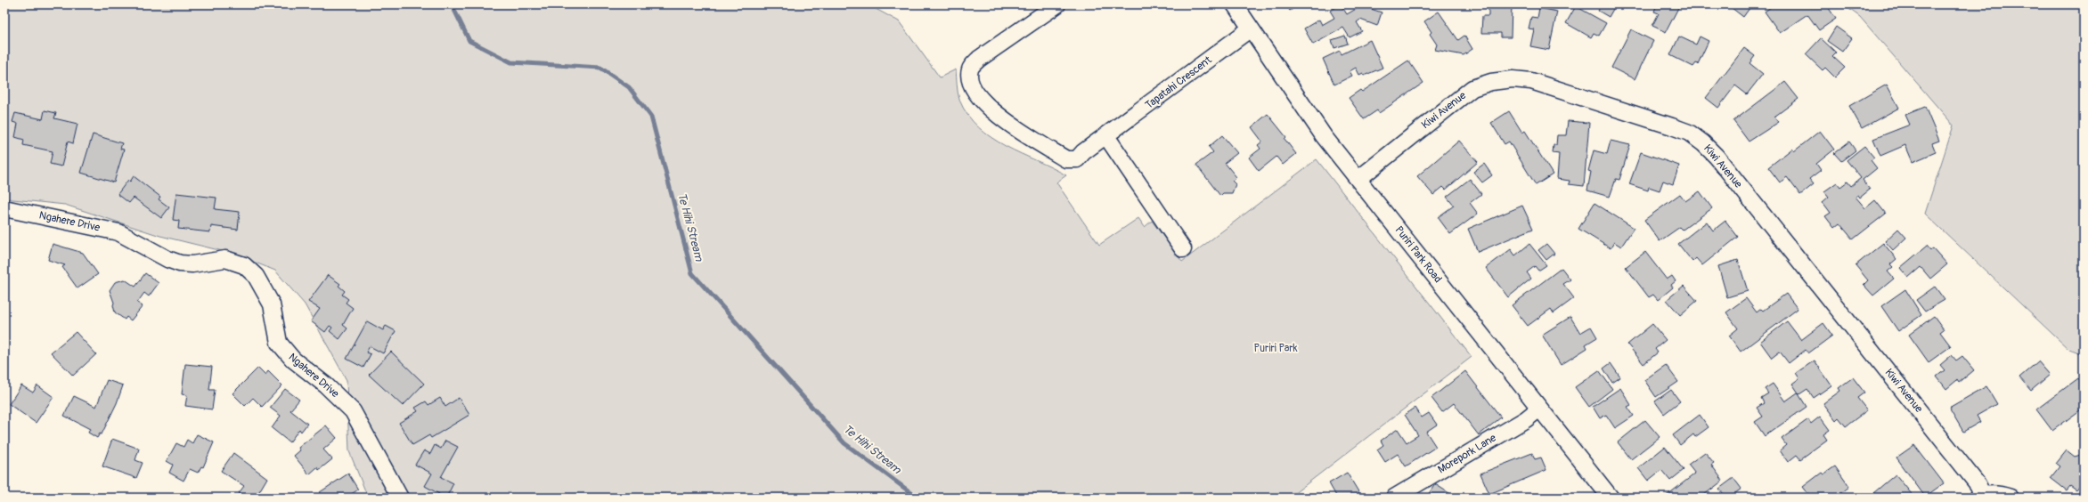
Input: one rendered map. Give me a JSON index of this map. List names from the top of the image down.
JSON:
{
  "streets": {
    "street": [
      "Tapatahi Crescent",
      "Kiwi Avenue",
      "Ngahere Drive",
      "Puriri Park Road",
      "Morepork Lane"
    ]
  },
  "crossings": [
    ["Tapatahi Crescent", "Puriri Park Road"],
    ["Kiwi Avenue", "Puriri Park Road"],
    ["Puriri Park Road", "Morepork Lane"]
  ],
  "water": ["Te Hihi Stream"],
  "parks": ["Puriri Park"]
}
